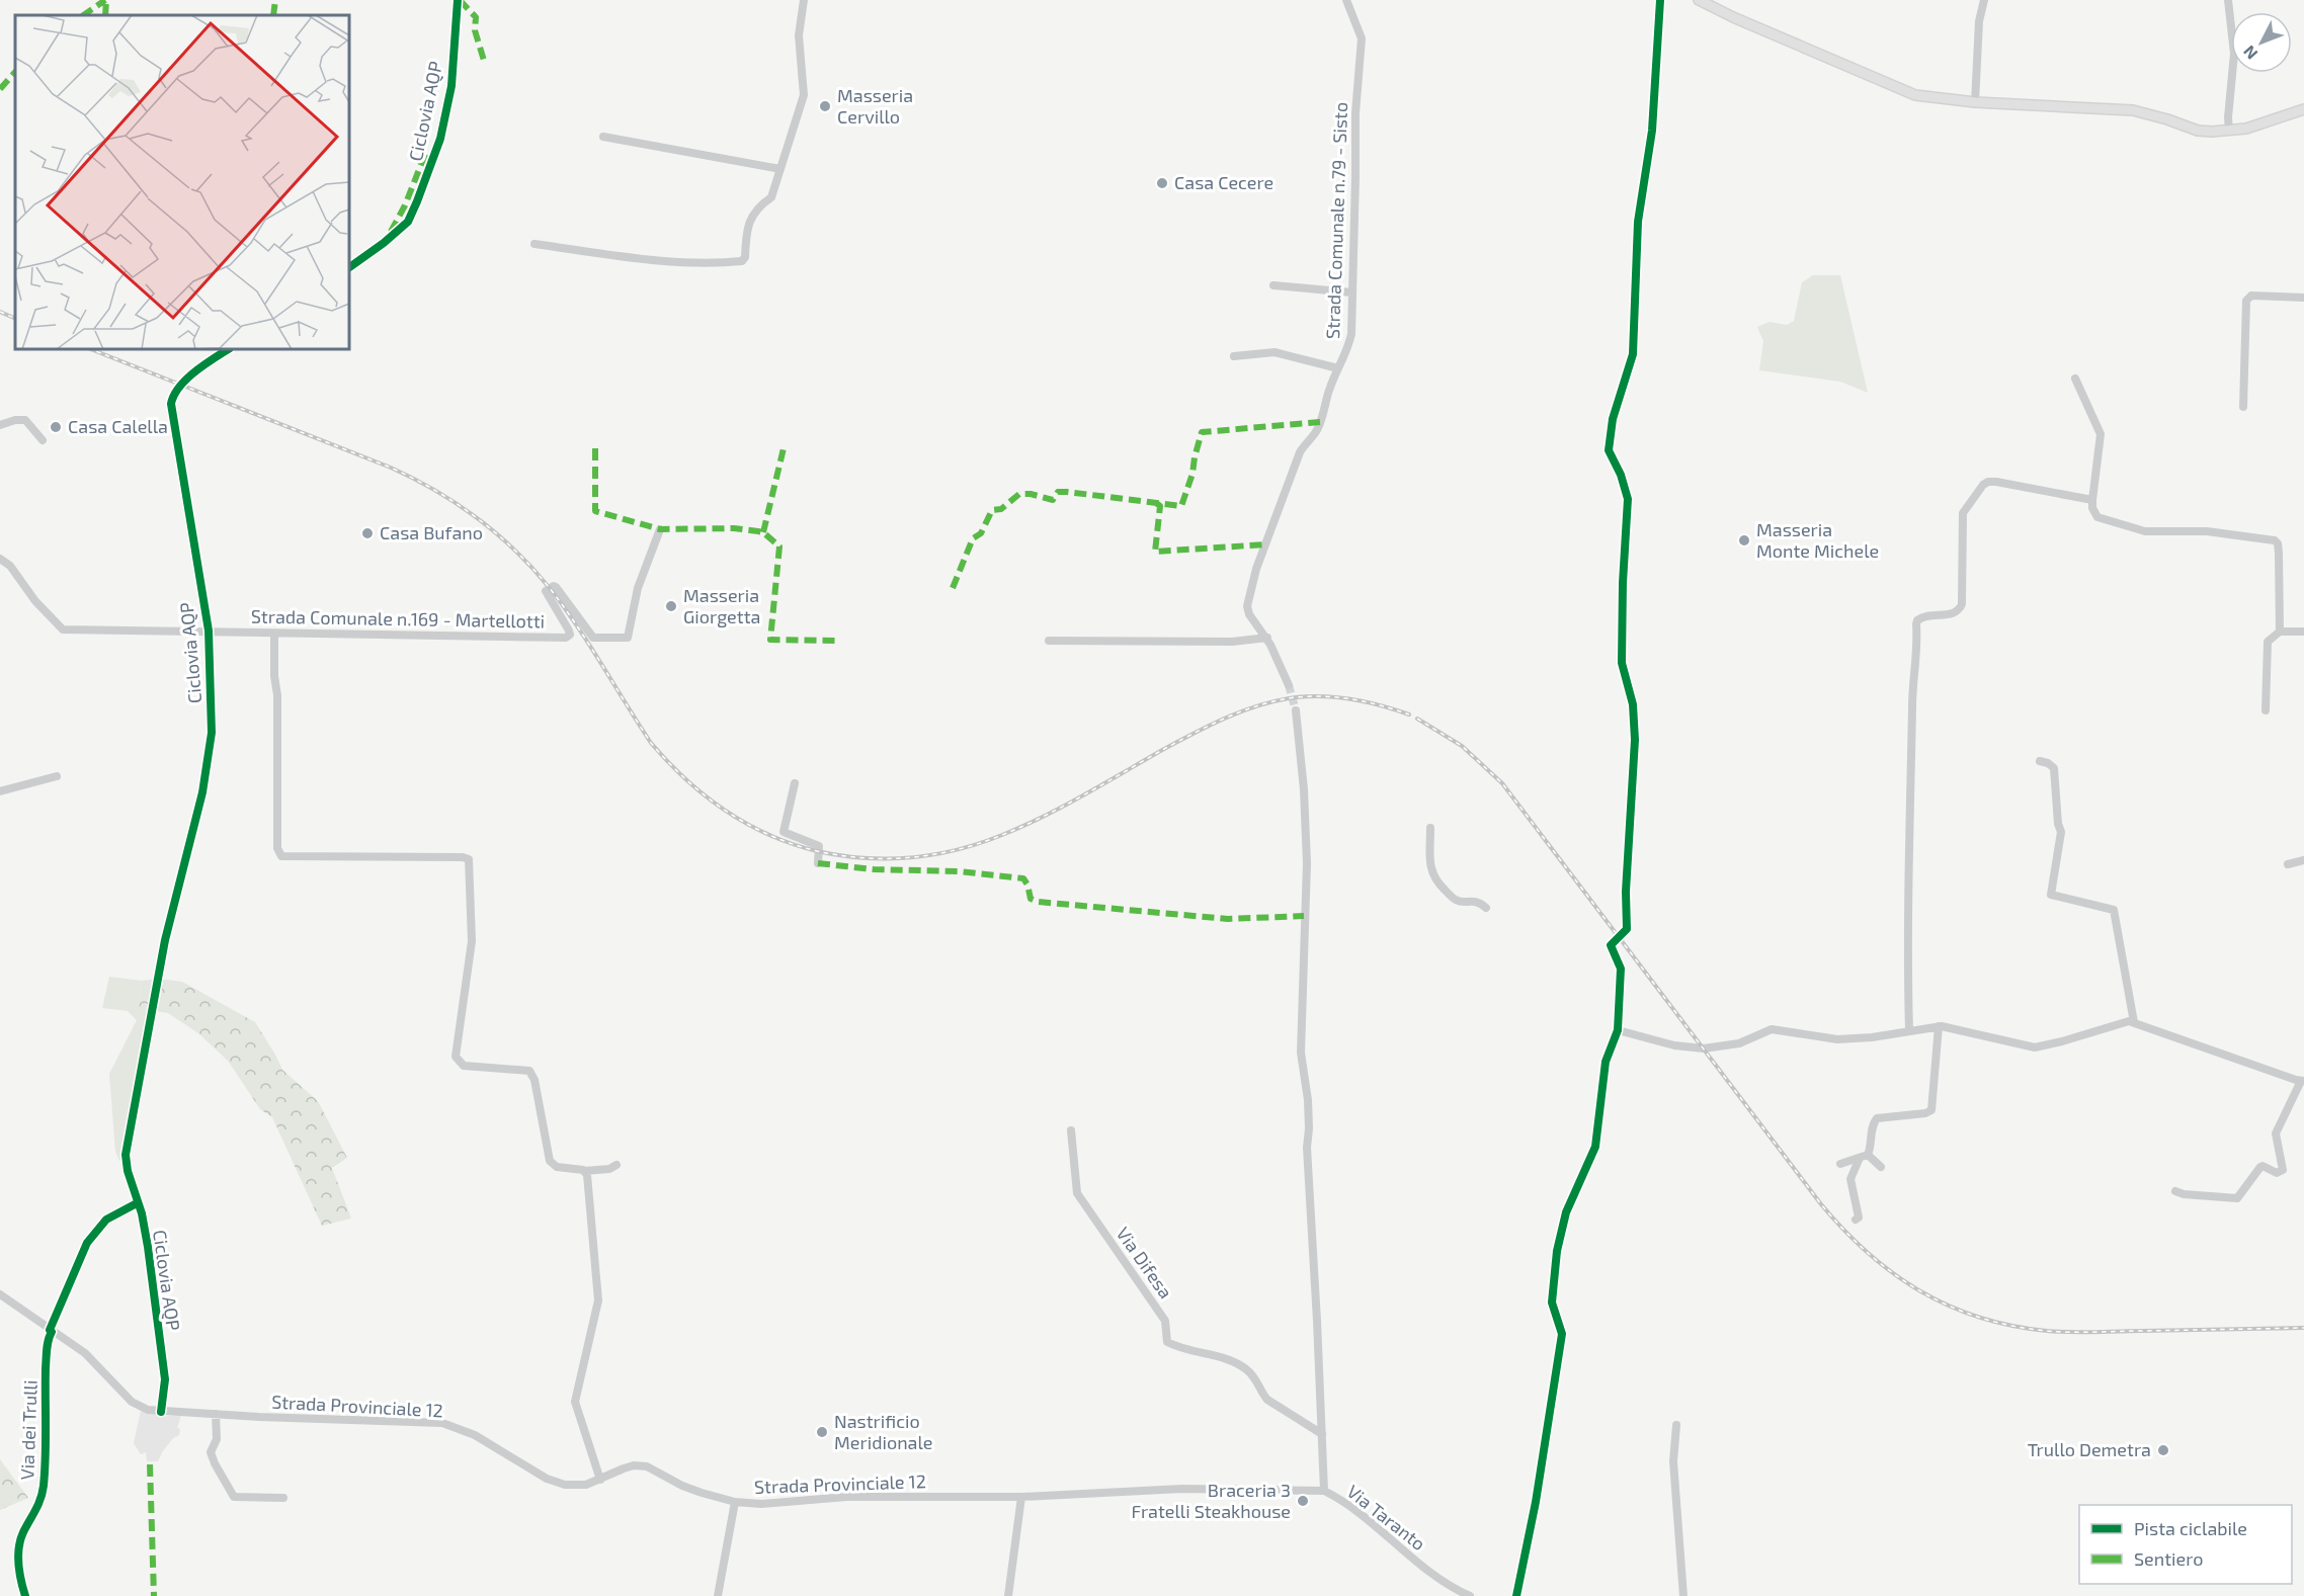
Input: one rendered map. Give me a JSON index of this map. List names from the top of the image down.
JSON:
{
  "streets": {
    "street": [
      "Strada Comunale n.79 - Sisto",
      "Strada Comunale n.169 - Martellotti",
      "Via Difesa",
      "Strada Provinciale 12",
      "Via dei Trulli",
      "Via Taranto"
    ],
    "cycle path": ["Ciclovia AQP"]
  },
  "crossings": [
    ["Strada Provinciale 12", "Via dei Trulli"],
    ["Strada Provinciale 12", "Via Taranto"]
  ],
  "places": [
    "Masseria Cervillo",
    "Casa Cecere",
    "Casa Calella",
    "Casa Bufano",
    "Masseria Monte Michele",
    "Masseria Giorgetta",
    "Nastrificio Meridionale",
    "Trullo Demetra",
    "Braceria 3 Fratelli Steakhouse"
  ],
  "legend": ["Pista ciclabile", "Sentiero"],
  "north": "bottom left"
}
